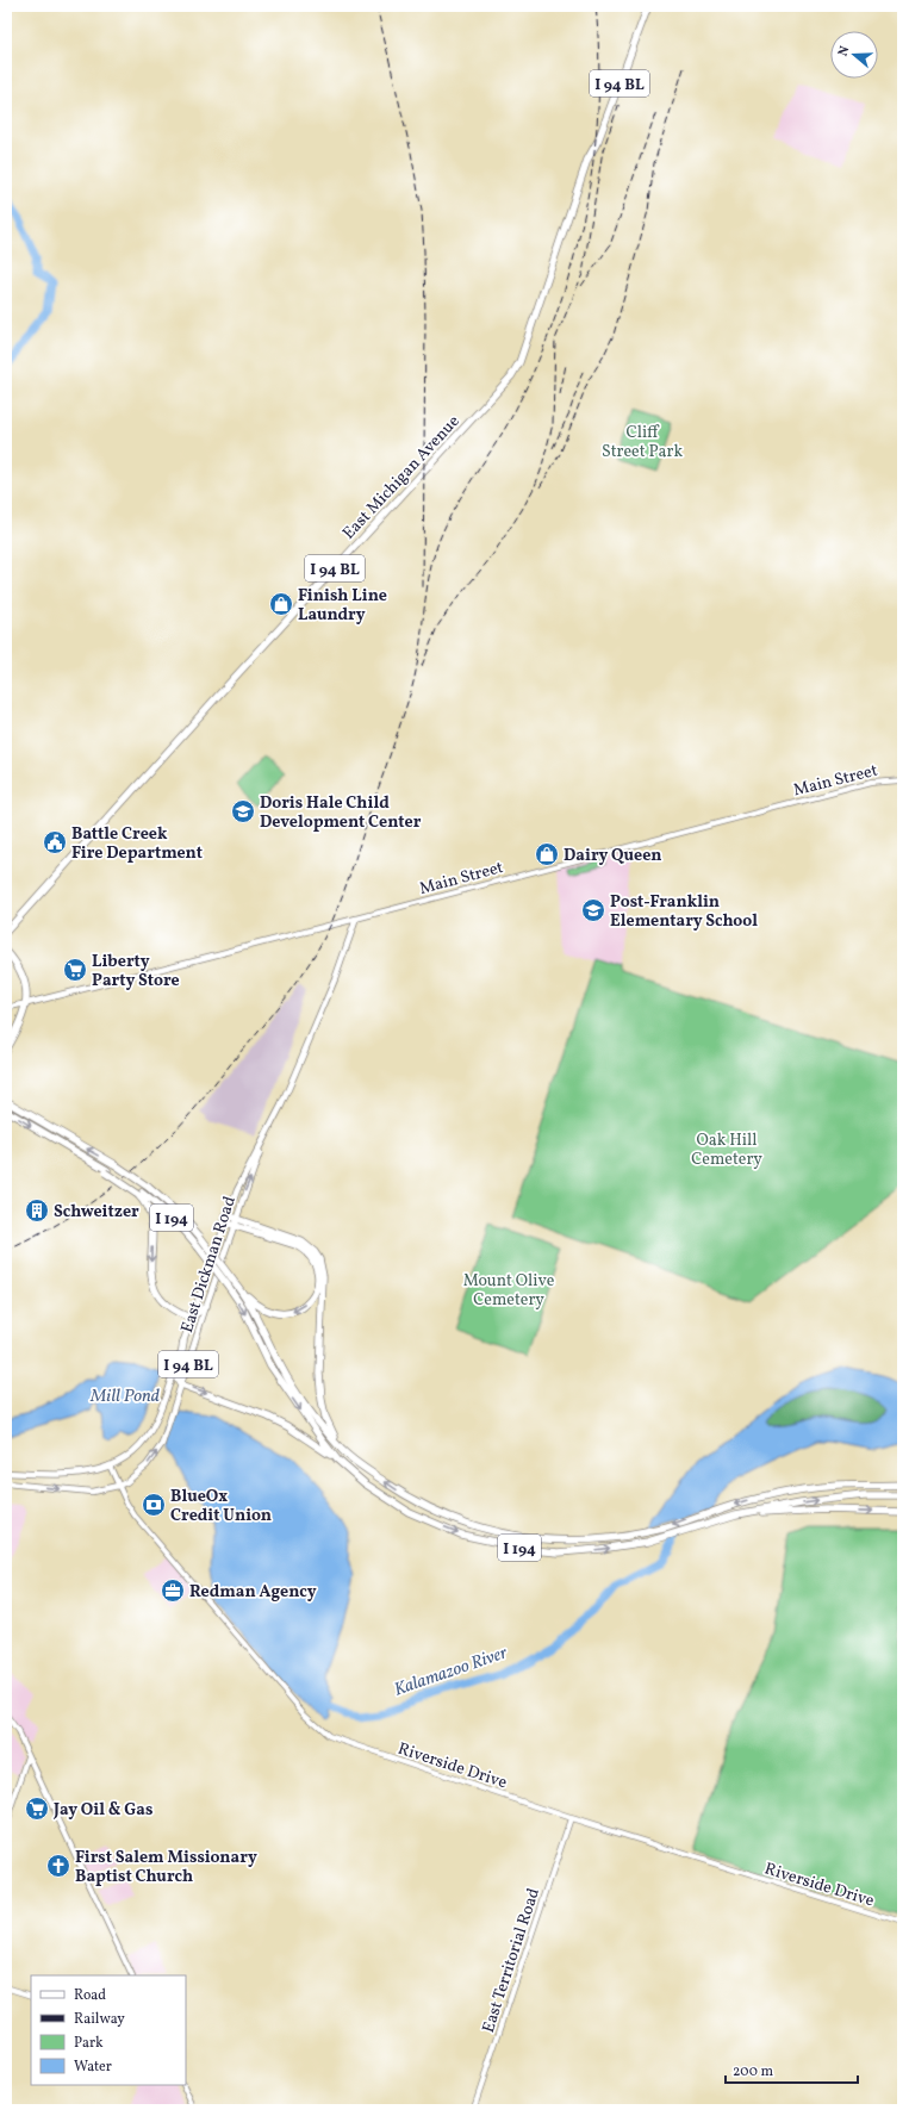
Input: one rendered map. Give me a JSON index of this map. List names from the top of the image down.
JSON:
{
  "streets": {
    "highway": ["I 94 BL", "East Michigan Avenue", "I 194"],
    "main road": ["Main Street", "East Dickman Road"],
    "street": ["Riverside Drive", "East Territorial Road"]
  },
  "crossings": [
    ["Main Street", "East Dickman Road"],
    ["East Dickman Road", "Riverside Drive"],
    ["Riverside Drive", "East Territorial Road"]
  ],
  "water": ["Mill Pond", "Kalamazoo River"],
  "parks": ["Cliff Street Park", "Oak Hill Cemetery", "Mount Olive Cemetery"],
  "places": {
    "shop": ["Finish Line Laundry", "Dairy Queen"],
    "school or university": ["Doris Hale Child Development Center", "Post-Franklin Elementary School"],
    "public building": ["Battle Creek Fire Department"],
    "supermarket": ["Liberty Party Store", "Jay Oil & Gas"],
    "building": ["Schweitzer"],
    "bank": ["BlueOx Credit Union"],
    "office": ["Redman Agency"],
    "church": ["First Salem Missionary Baptist Church"]
  },
  "legend": [
    "Road",
    "Railway",
    "Park",
    "Water"
  ],
  "scale_bar": "200 m",
  "north": "left"
}
